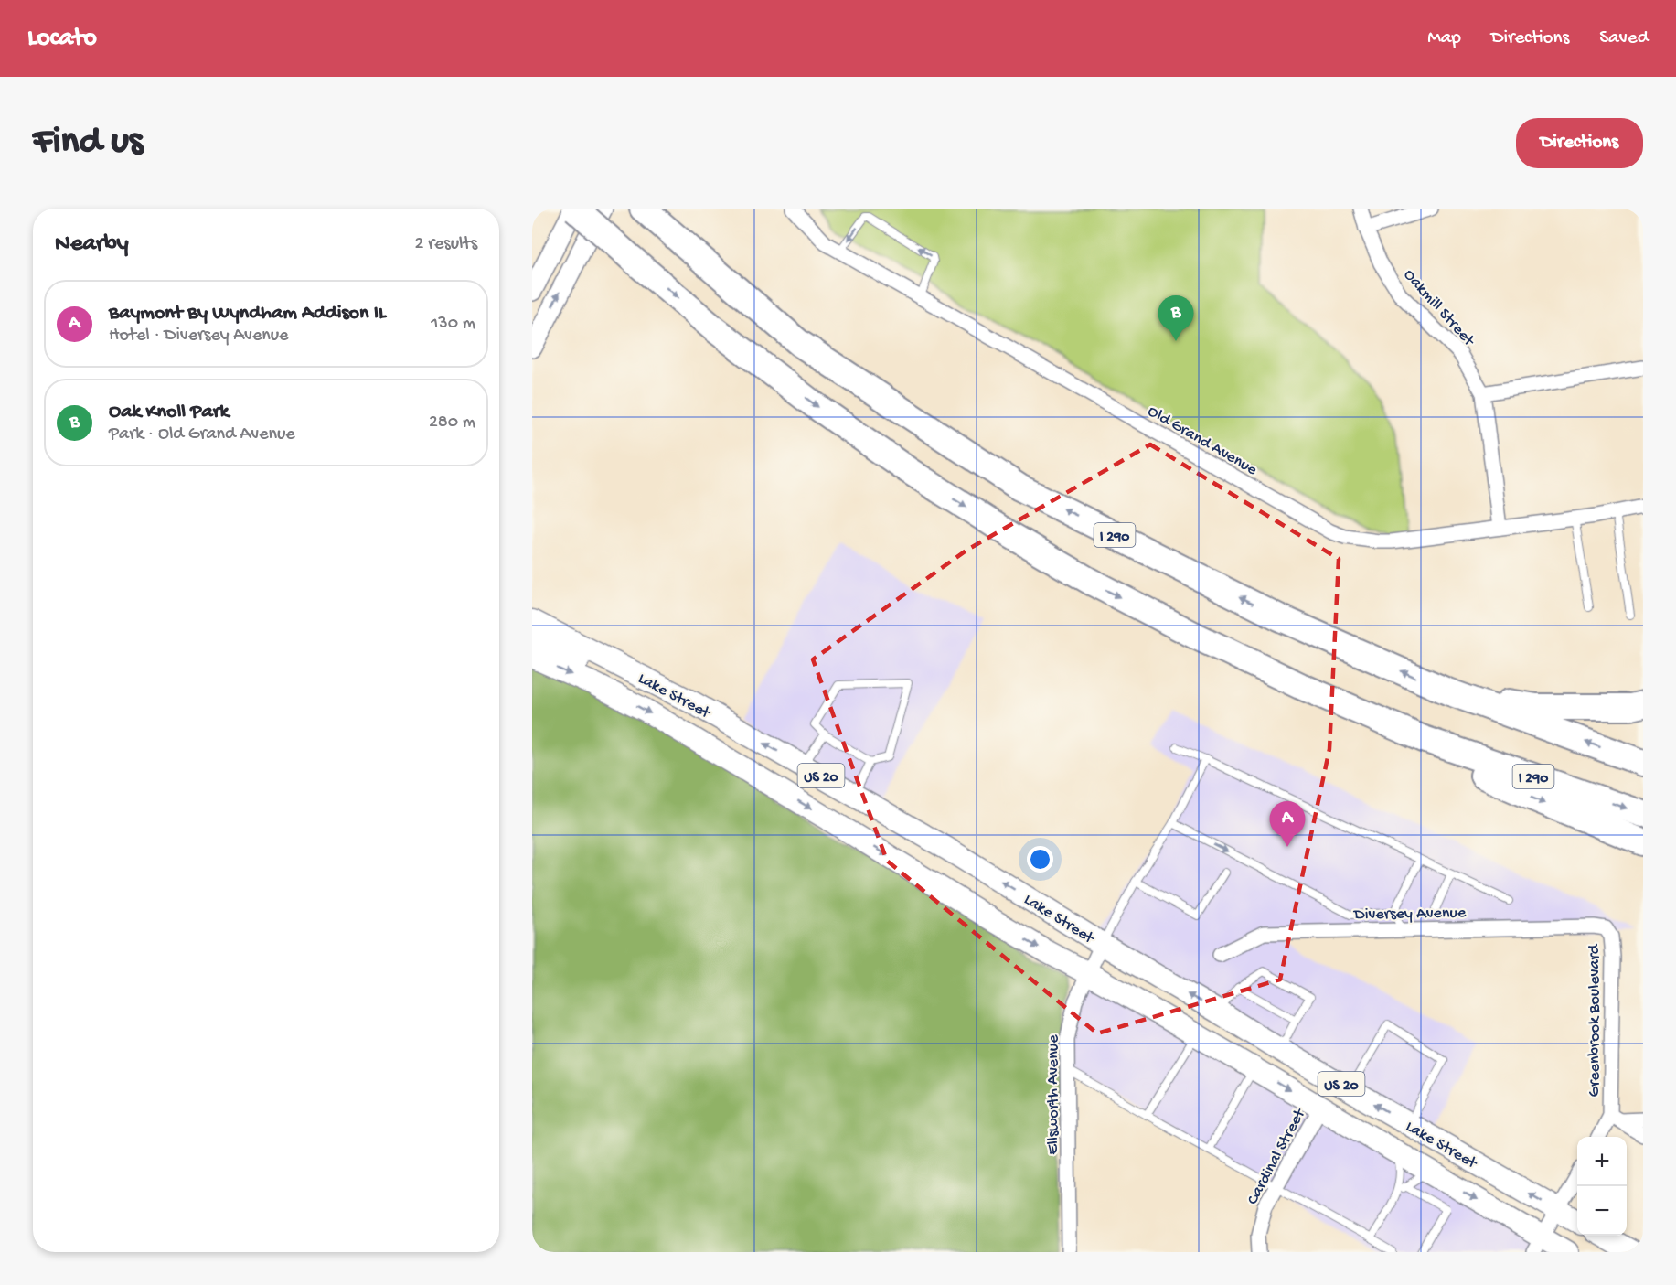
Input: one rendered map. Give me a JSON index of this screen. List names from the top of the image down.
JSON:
{
  "streets": {
    "highway": ["I 290"],
    "main road": ["Lake Street", "US 20"],
    "street": [
      "Oakmill Street",
      "Old Grand Avenue",
      "Diversey Avenue",
      "Greenbrook Boulevard",
      "Ellsworth Avenue",
      "Cardinal Street"
    ]
  },
  "crossings": [
    ["Oakmill Street", "Old Grand Avenue"],
    ["Lake Street", "Ellsworth Avenue"],
    ["Lake Street", "Cardinal Street"],
    ["Diversey Avenue", "Greenbrook Boulevard"]
  ],
  "page": {
    "header": "Locato",
    "nav": ["Map", "Directions", "Saved"],
    "buttons": "Directions",
    "title": "Find us",
    "heading": ["Nearby", "2 results"],
    "list": [
      {
        "mark": "A",
        "name": "Baymont By Wyndham Addison IL",
        "note": "Hotel · Diversey Avenue",
        "value": "130 m"
      },
      {
        "mark": "B",
        "name": "Oak Knoll Park",
        "note": "Park · Old Grand Avenue",
        "value": "280 m"
      }
    ],
    "pins": ["B", "A"],
    "map_buttons": ["+", "−"]
  }
}
